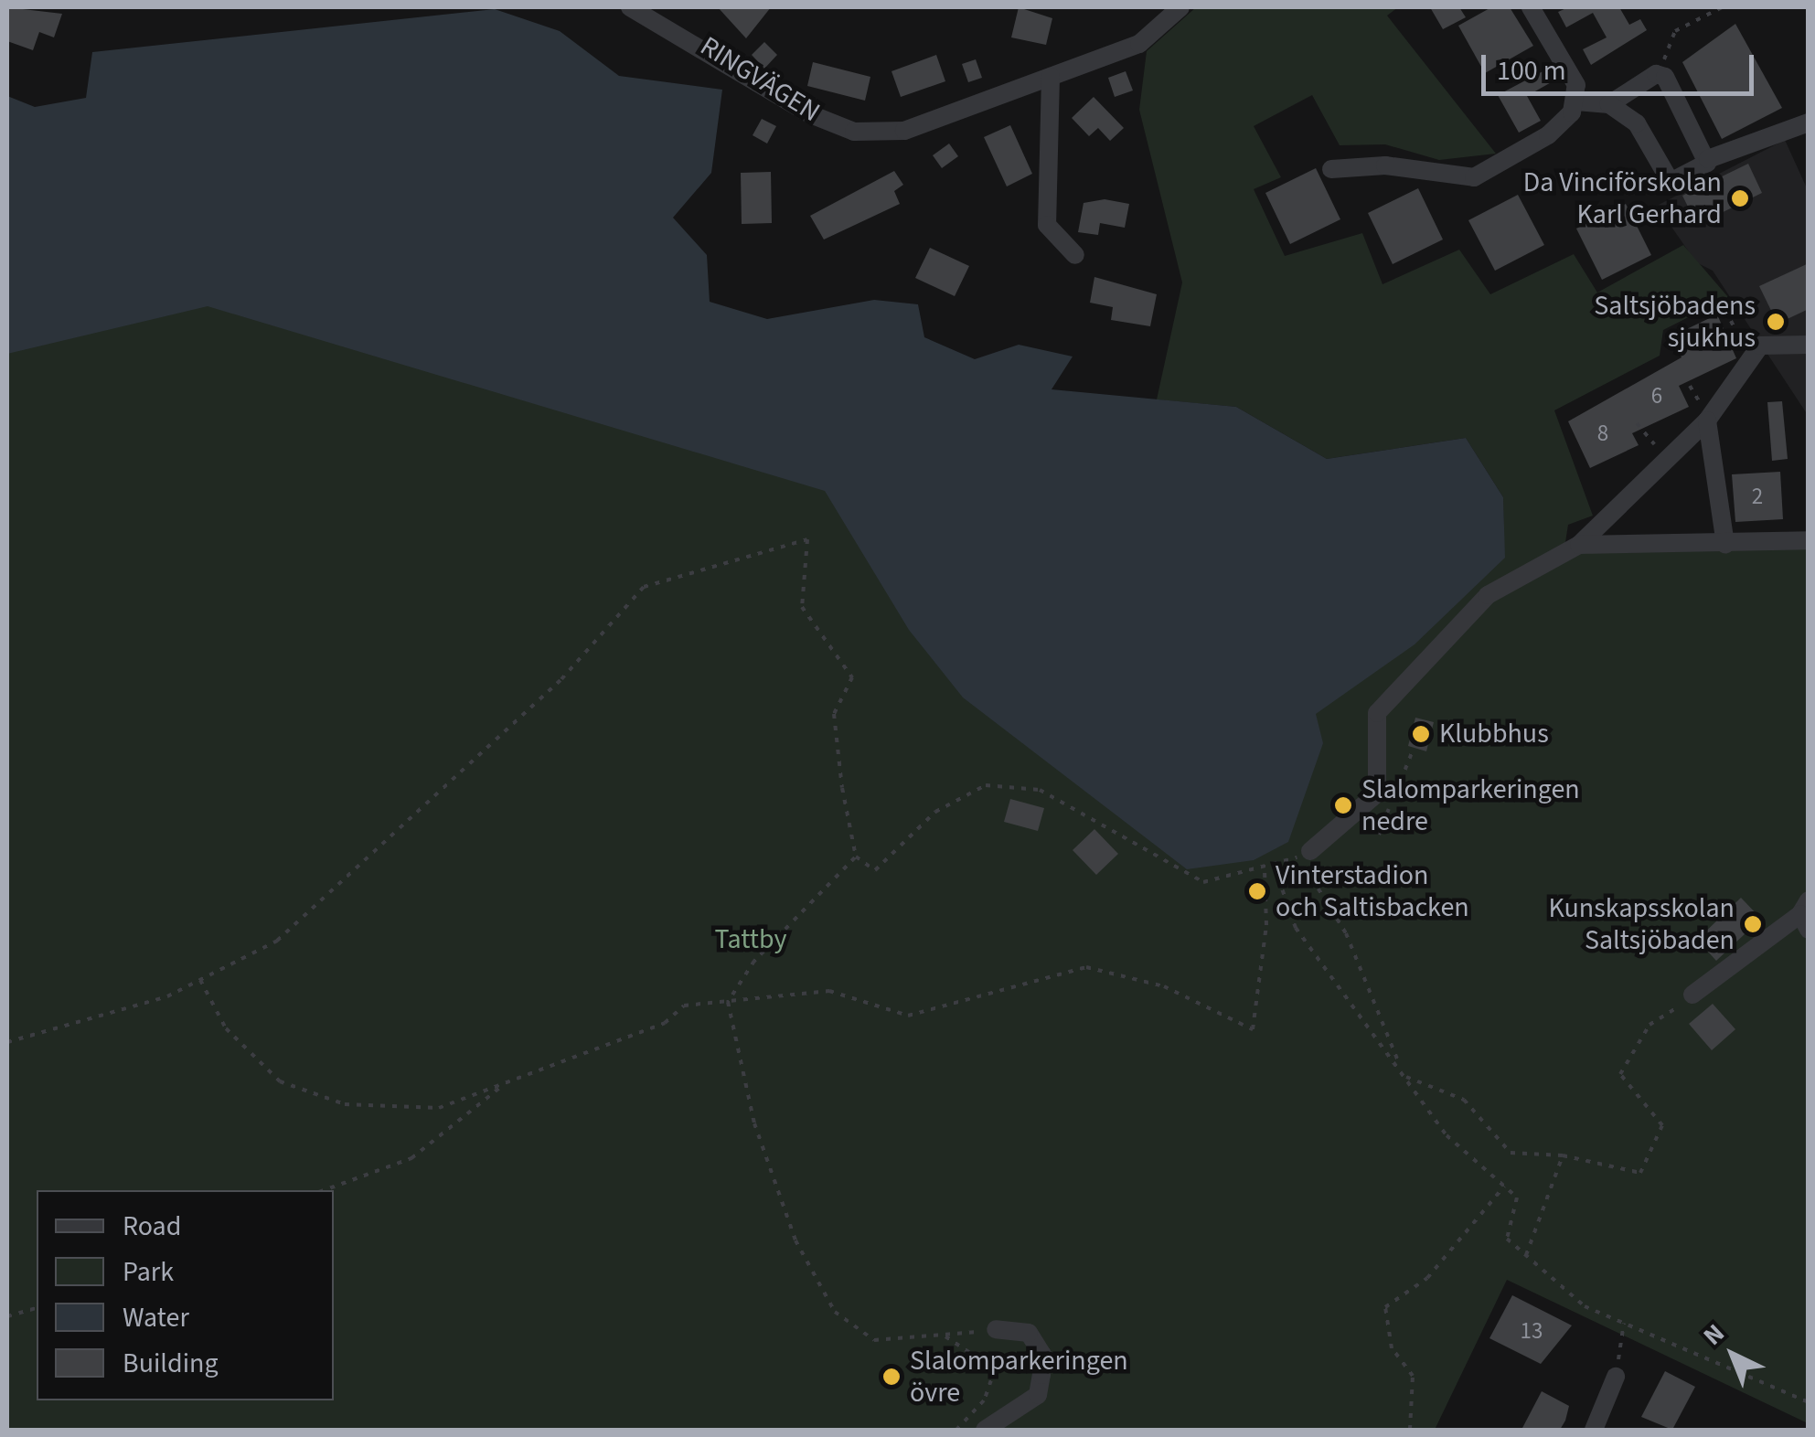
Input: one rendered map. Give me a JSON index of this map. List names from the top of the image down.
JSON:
{
  "streets": {
    "street": ["RINGVÄGEN"]
  },
  "parks": ["Tattby"],
  "places": [
    "Da Vinciförskolan Karl Gerhard",
    "Saltsjöbadens sjukhus",
    "Klubbhus",
    "Slalomparkeringen nedre",
    "Vinterstadion och Saltisbacken",
    "Kunskapsskolan Saltsjöbaden",
    "Slalomparkeringen övre"
  ],
  "house_numbers": [
    "6",
    "8",
    "2",
    "13"
  ],
  "legend": [
    "Road",
    "Park",
    "Water",
    "Building"
  ],
  "scale_bar": "100 m",
  "north": "top left"
}
